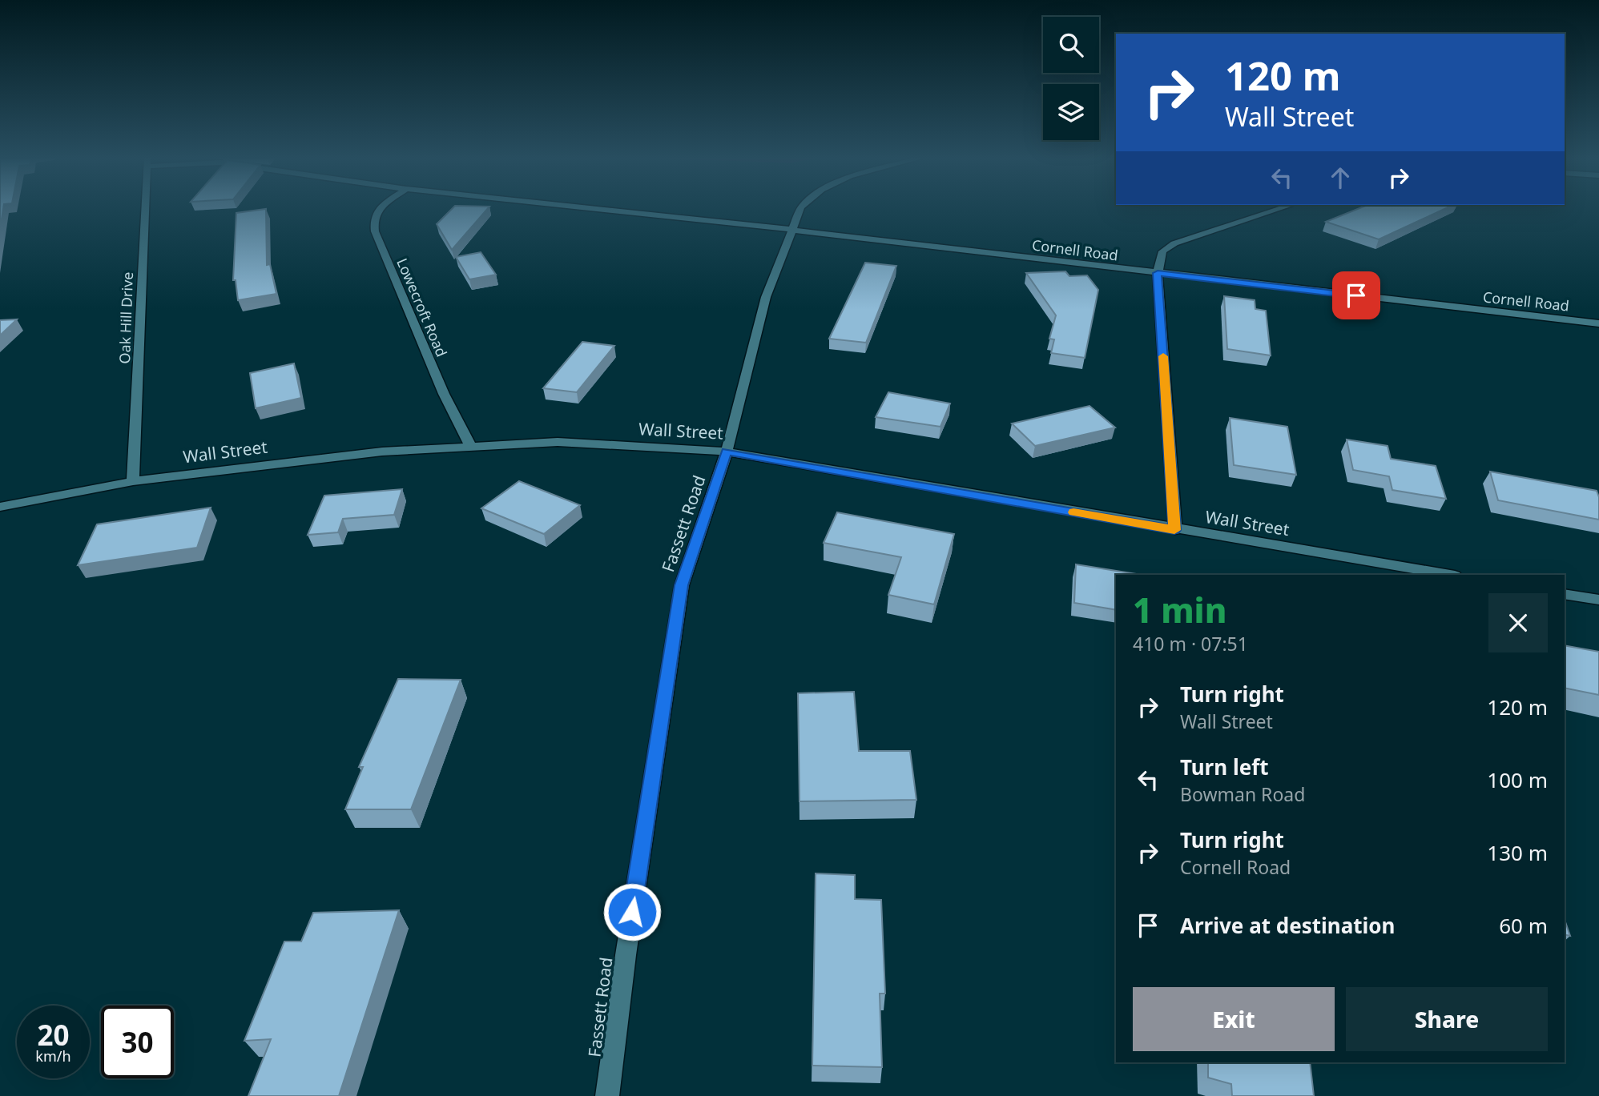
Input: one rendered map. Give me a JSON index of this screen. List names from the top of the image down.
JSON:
{
  "streets": {
    "street": [
      "Cornell Road",
      "Lowecroft Road",
      "Oak Hill Drive",
      "Wall Street",
      "Fassett Road"
    ]
  },
  "crossings": [
    ["Cornell Road", "Fassett Road"],
    ["Lowecroft Road", "Wall Street"],
    ["Oak Hill Drive", "Wall Street"],
    ["Wall Street", "Fassett Road"]
  ],
  "page": {
    "turn": ["120 m", "Wall Street"],
    "heading": ["1 min", "410 m · 07:51"],
    "list": [
      {
        "name": "Turn right",
        "note": "Wall Street",
        "value": "120 m"
      },
      {
        "name": "Turn left",
        "note": "Bowman Road",
        "value": "100 m"
      },
      {
        "name": "Turn right",
        "note": "Cornell Road",
        "value": "130 m"
      },
      {
        "name": "Arrive at destination",
        "value": "60 m"
      }
    ],
    "buttons": ["Exit", "Share"],
    "speed": "20 km/h",
    "limit": "30"
  }
}
